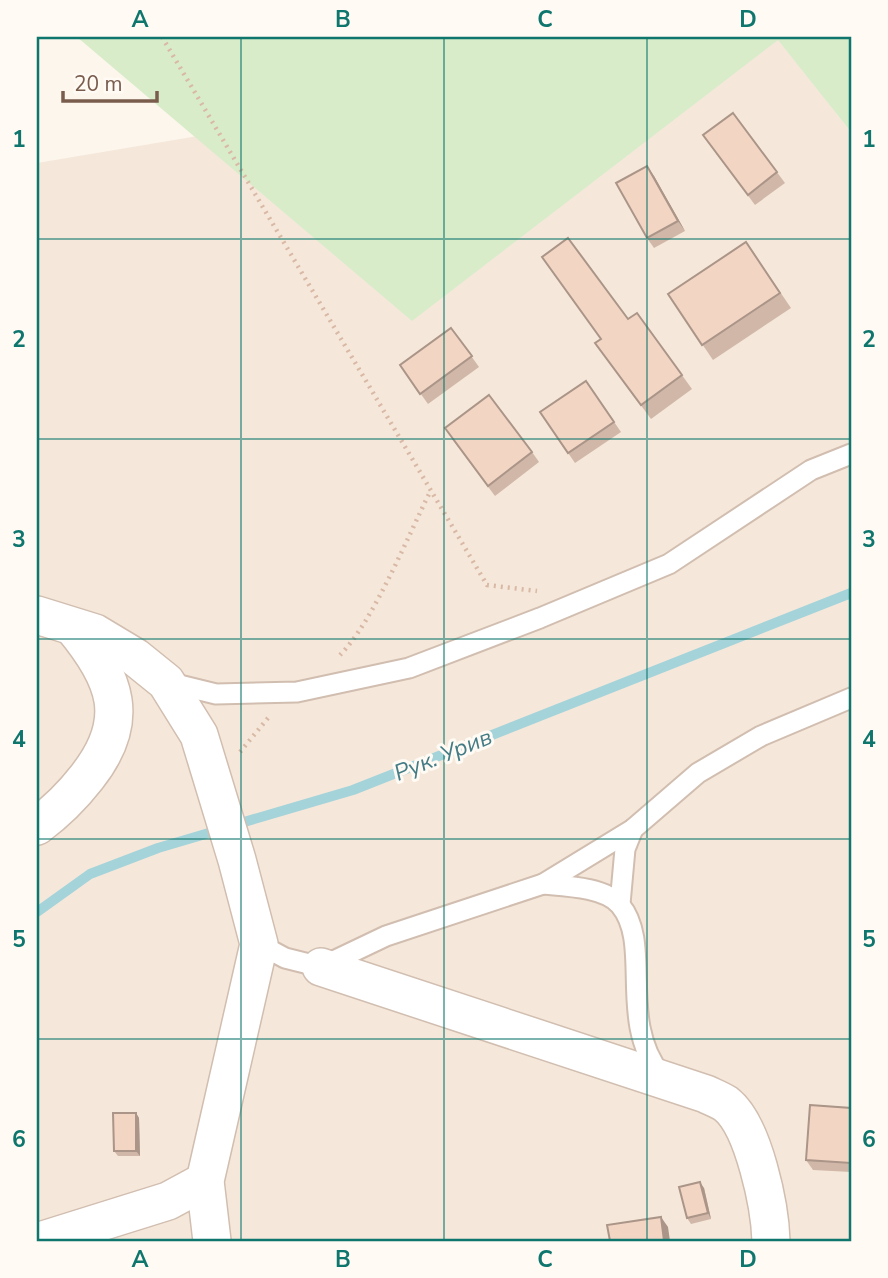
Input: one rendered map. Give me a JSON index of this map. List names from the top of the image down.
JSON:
{
  "water": ["Рук. Урив"],
  "scale_bar": "20 m",
  "grid": {
    "columns": [
      "A",
      "B",
      "C",
      "D"
    ],
    "rows": [
      "1",
      "2",
      "3",
      "4",
      "5",
      "6"
    ]
  }
}
